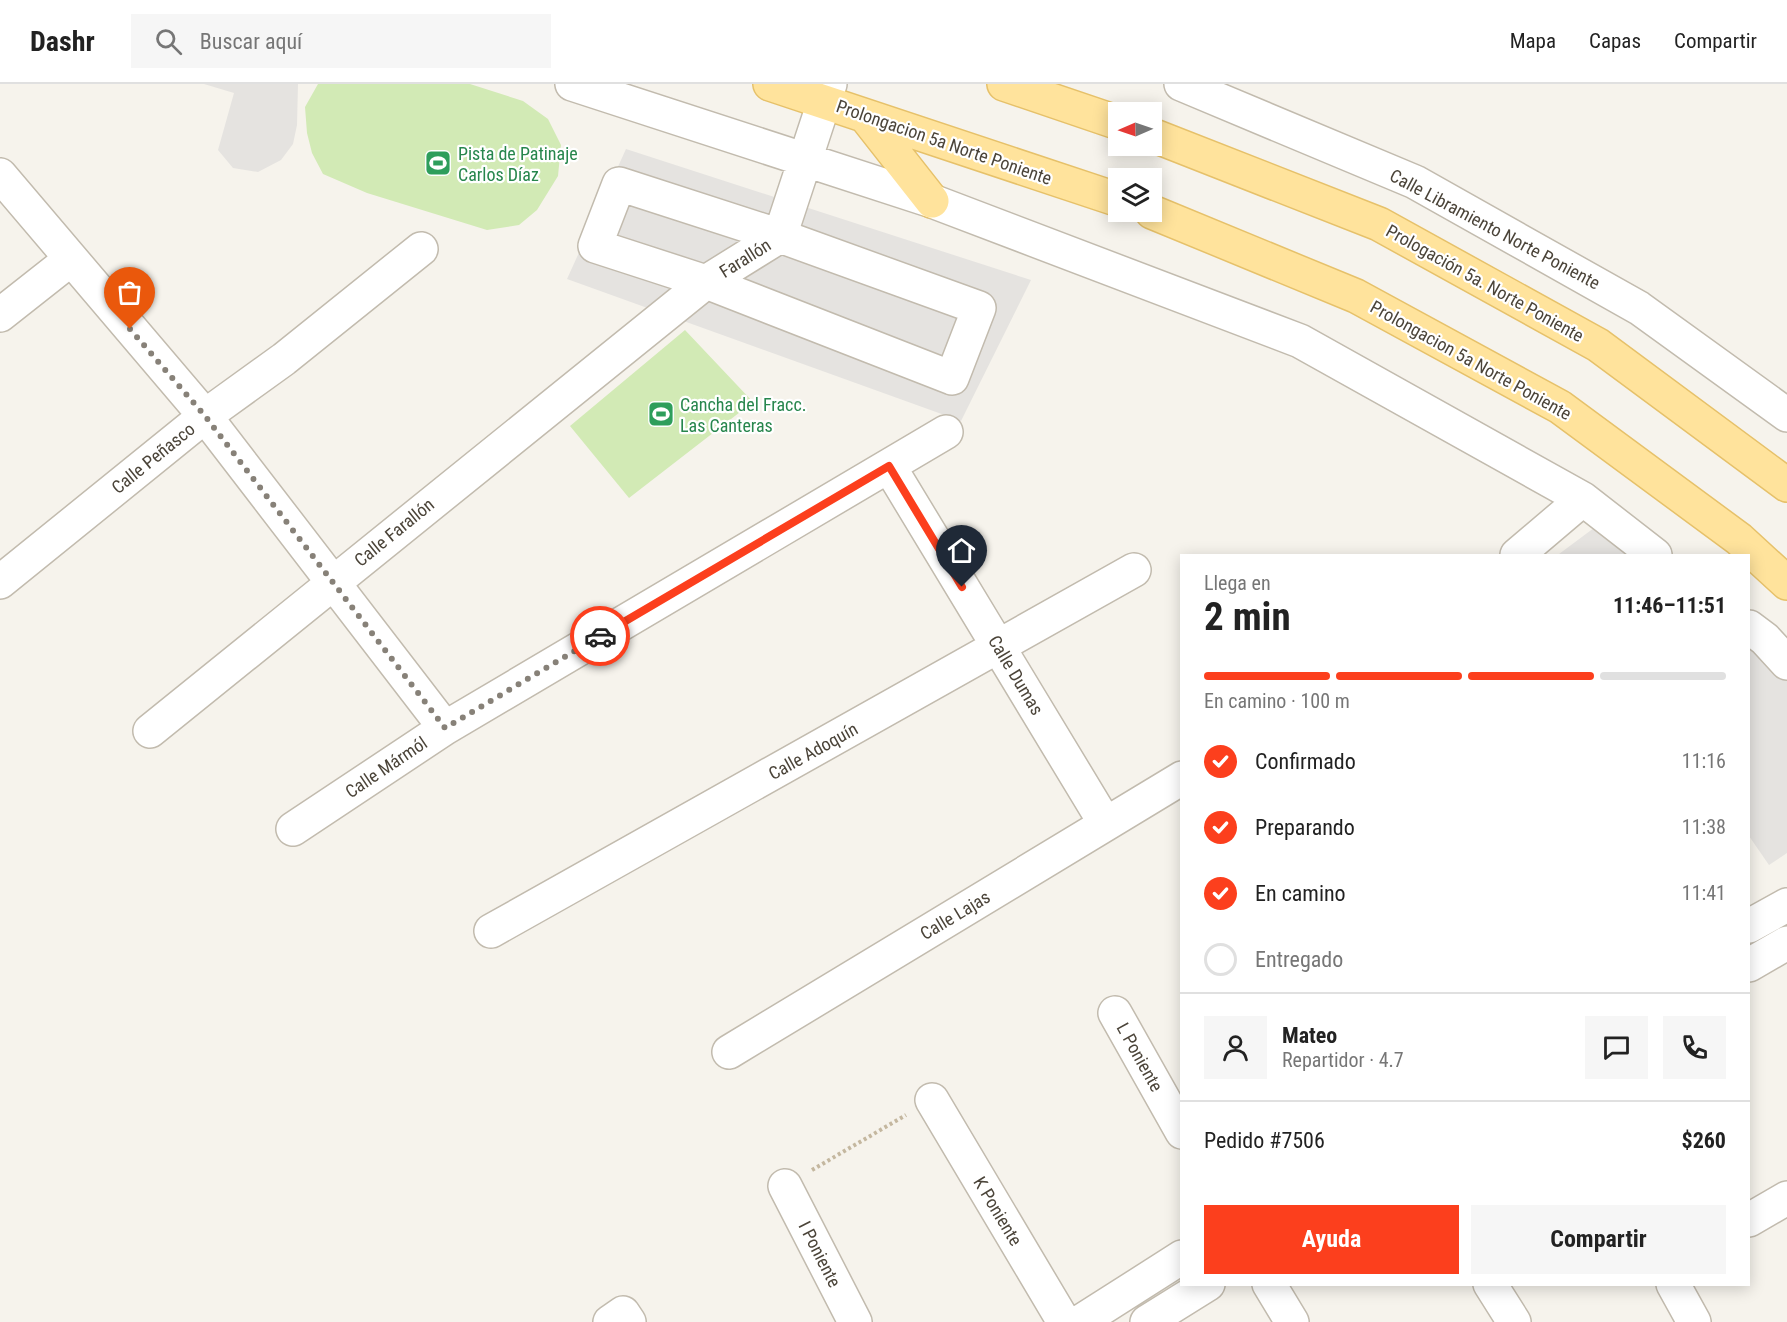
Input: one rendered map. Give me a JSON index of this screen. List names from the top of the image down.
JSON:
{
  "streets": {
    "main road": ["Prolongacion 5a Norte Poniente", "Prologación 5a. Norte Poniente"],
    "street": [
      "Calle Libramiento Norte Poniente",
      "Farallón",
      "Calle Peñasco",
      "Calle Farallón",
      "Calle Dumas",
      "Calle Adoquín",
      "Calle Mármól",
      "Calle Lajas",
      "L Poniente",
      "K Poniente",
      "I Poniente"
    ]
  },
  "crossings": [
    ["Prolongacion 5a Norte Poniente", "Farallón"],
    ["Farallón", "Calle Farallón"],
    ["Calle Dumas", "Calle Adoquín"],
    ["Calle Dumas", "Calle Mármól"],
    ["Calle Dumas", "Calle Lajas"]
  ],
  "places": {
    "sports": ["Pista de Patinaje Carlos Díaz", "Cancha del Fracc. Las Canteras"]
  },
  "north": "left",
  "page": {
    "header": "Dashr",
    "search": "Buscar aquí",
    "nav": ["Mapa", "Capas", "Compartir"],
    "heading": ["2 min", "Llega en", "11:46–11:51"],
    "panel": [
      "Mateo",
      "Repartidor · 4.7",
      "Pedido #7506",
      "$260"
    ],
    "bar": "En camino · 100 m",
    "list": [
      ["Confirmado", "11:16"],
      ["Preparando", "11:38"],
      ["En camino", "11:41"],
      "Entregado"
    ],
    "buttons": ["Ayuda", "Compartir"]
  }
}
